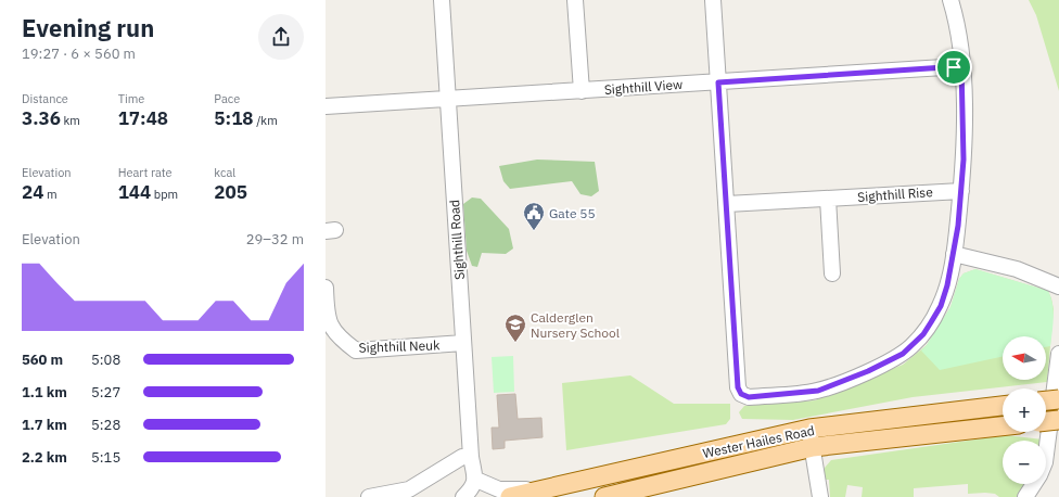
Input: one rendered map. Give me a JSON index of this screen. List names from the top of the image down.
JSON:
{
  "streets": {
    "main road": ["Wester Hailes Road"],
    "street": [
      "Sighthill View",
      "Sighthill Rise",
      "Sighthill Road",
      "Sighthill Neuk"
    ]
  },
  "crossings": [
    ["Sighthill View", "Sighthill Road"],
    ["Sighthill Road", "Sighthill Neuk"]
  ],
  "places": {
    "public building": ["Gate 55"],
    "school or university": ["Calderglen Nursery School"]
  },
  "north": "left",
  "page": {
    "heading": ["Evening run", "19:27 · 6 × 560 m"],
    "stats": [
      ["Distance", "3.36 km"],
      ["Time", "17:48"],
      ["Pace", "5:18 /km"],
      ["Elevation", "24 m"],
      ["Heart rate", "144 bpm"],
      ["kcal", "205"]
    ],
    "chart": ["Elevation", "29–32 m"],
    "map_buttons": ["+", "−"],
    "list": [
      {
        "name": "560 m",
        "note": "5:08"
      },
      {
        "name": "1.1 km",
        "note": "5:27"
      },
      {
        "name": "1.7 km",
        "note": "5:28"
      },
      {
        "name": "2.2 km",
        "note": "5:15"
      }
    ]
  }
}
